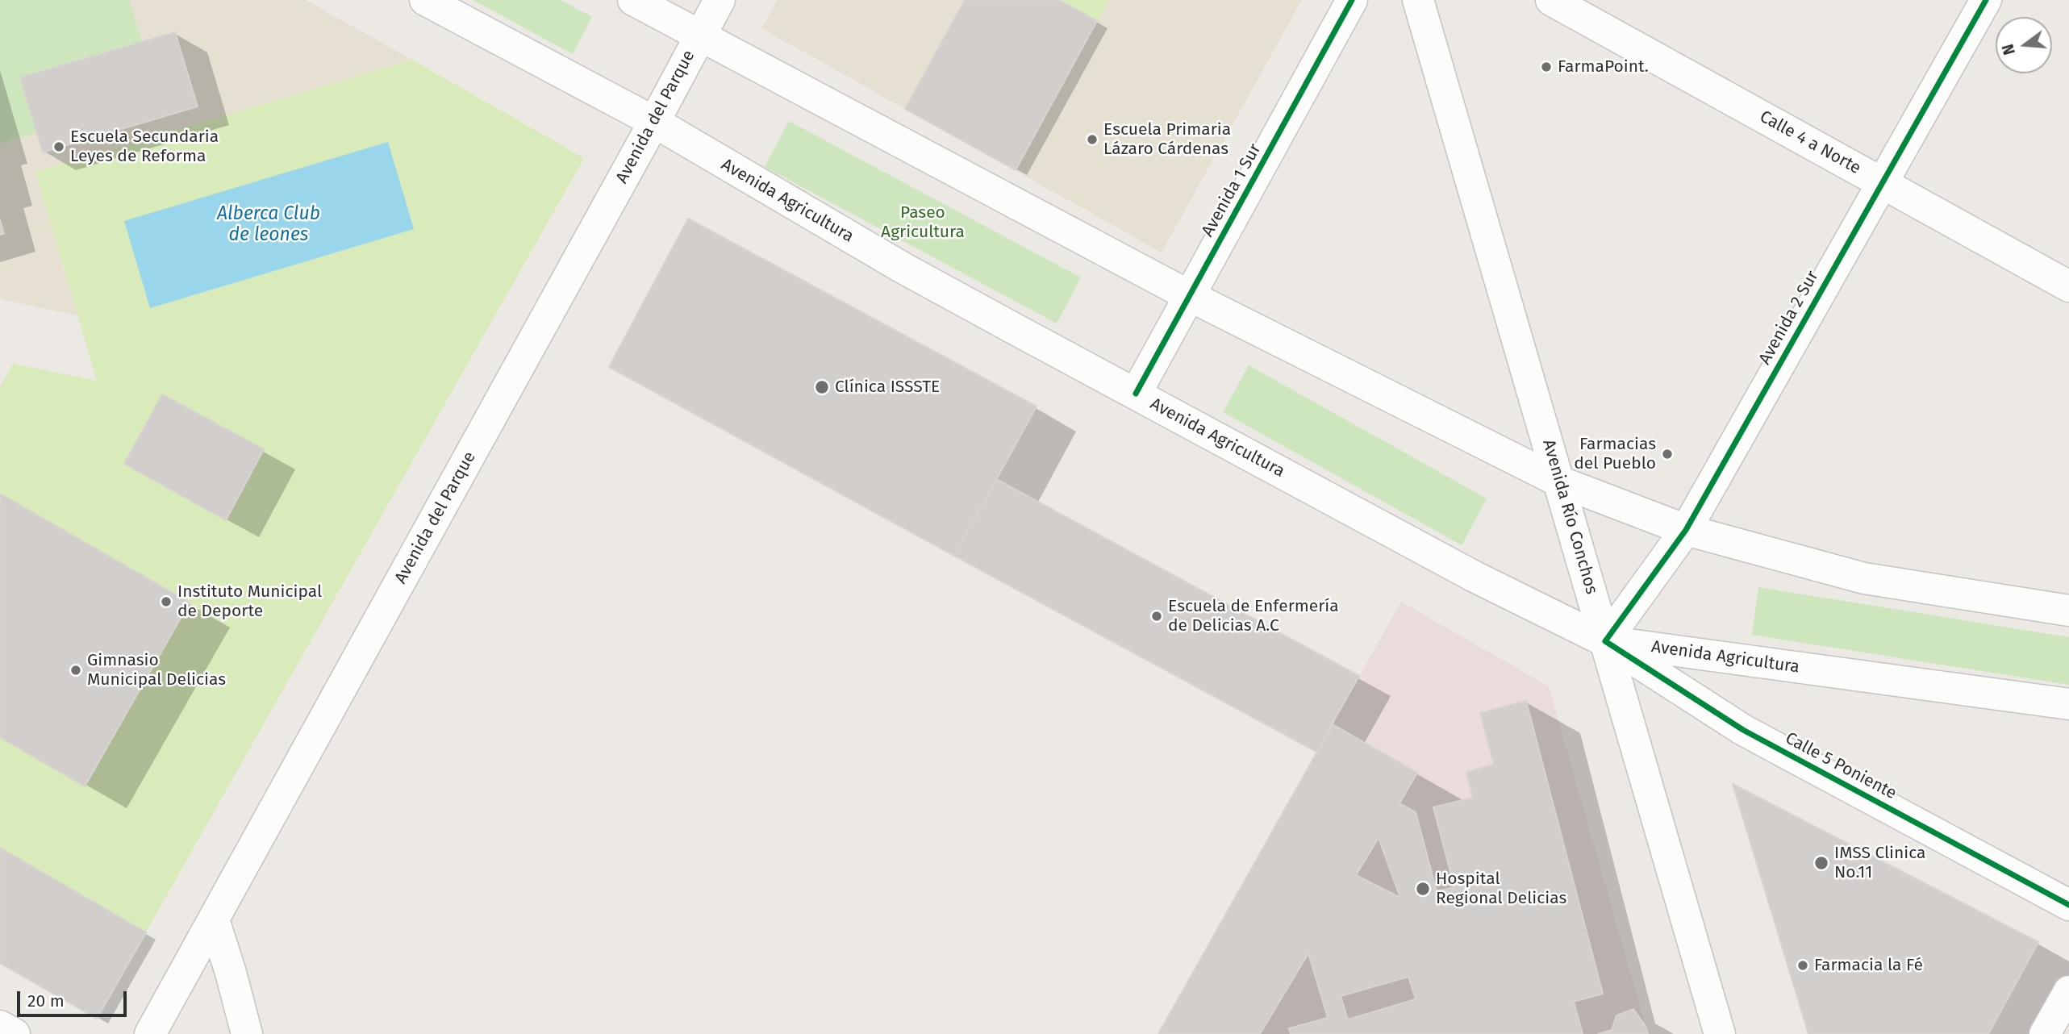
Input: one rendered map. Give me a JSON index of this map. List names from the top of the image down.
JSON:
{
  "streets": {
    "main road": [
      "Avenida del Parque",
      "Calle 4 a Norte",
      "Avenida 1 Sur",
      "Avenida Agricultura",
      "Avenida 2 Sur",
      "Avenida Río Conchos",
      "Calle 5 Poniente"
    ]
  },
  "crossings": [
    ["Avenida del Parque", "Avenida Agricultura"],
    ["Calle 4 a Norte", "Avenida 2 Sur"],
    ["Avenida 1 Sur", "Avenida Agricultura"],
    ["Avenida Agricultura", "Avenida 2 Sur"],
    ["Avenida Agricultura", "Avenida Río Conchos"],
    ["Avenida Agricultura", "Calle 5 Poniente"],
    ["Avenida 2 Sur", "Avenida Río Conchos"],
    ["Avenida 2 Sur", "Calle 5 Poniente"],
    ["Avenida Río Conchos", "Calle 5 Poniente"]
  ],
  "water": ["Alberca Club de leones"],
  "parks": ["Paseo Agricultura"],
  "places": [
    "FarmaPoint.",
    "Escuela Primaria Lázaro Cárdenas",
    "Escuela Secundaria Leyes de Reforma",
    "Clínica ISSSTE",
    "Farmacias del Pueblo",
    "Instituto Municipal de Deporte",
    "Escuela de Enfermería de Delicias A.C",
    "Gimnasio Municipal Delicias",
    "IMSS Clinica No.11",
    "Hospital Regional Delicias",
    "Farmacia la Fé"
  ],
  "scale_bar": "20 m",
  "north": "left"
}
